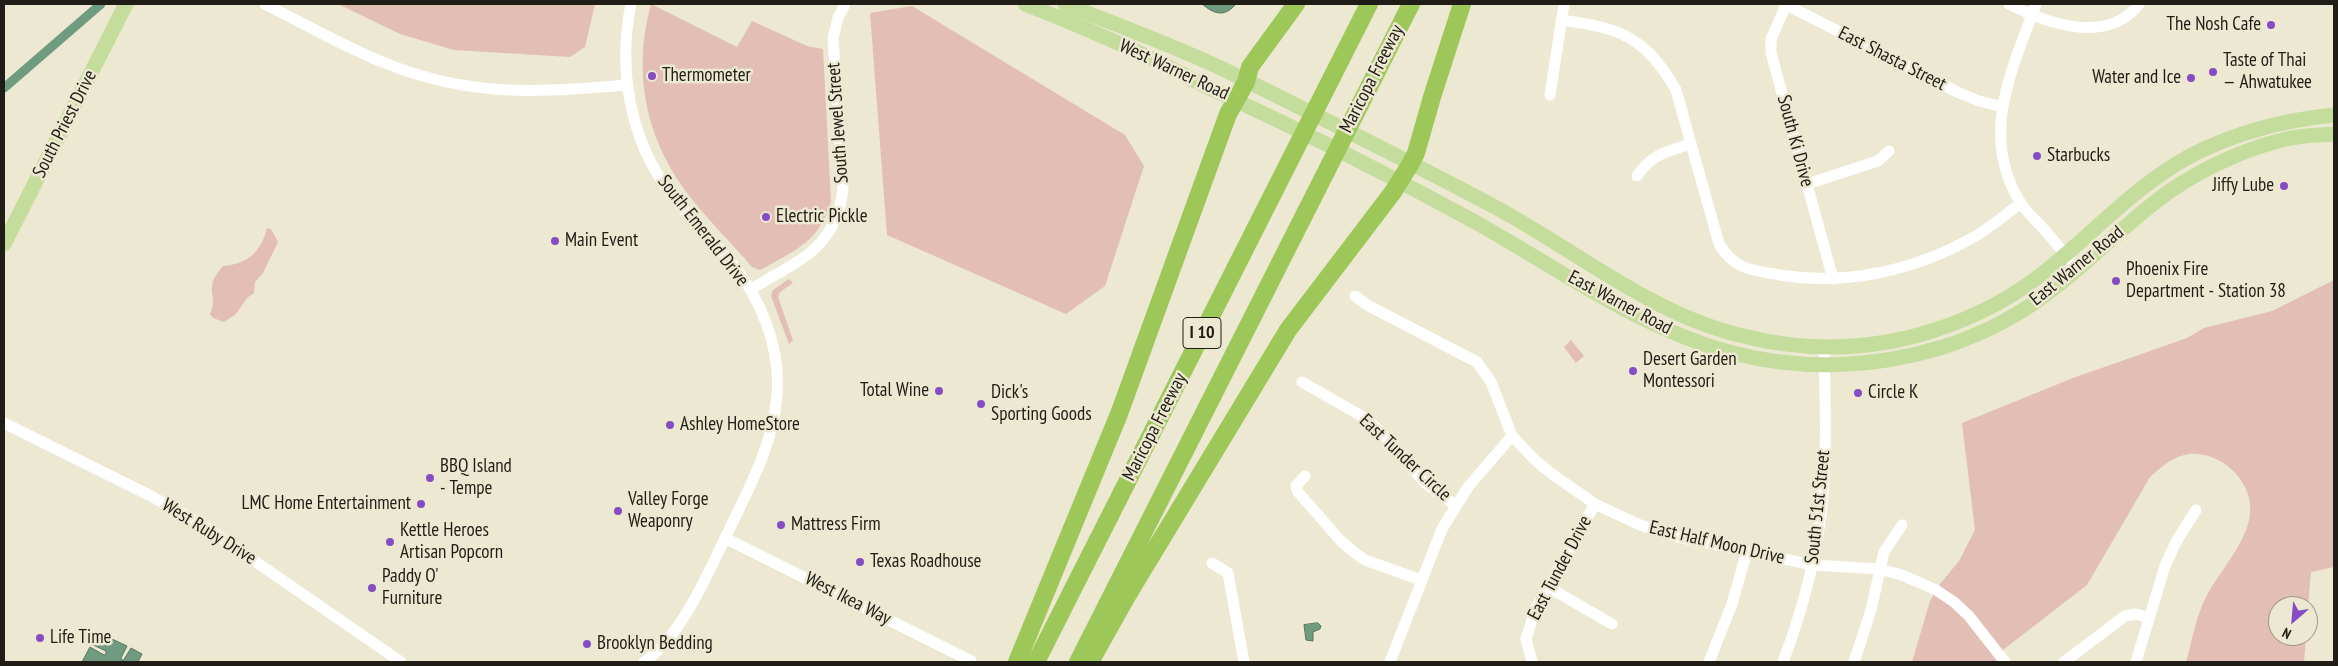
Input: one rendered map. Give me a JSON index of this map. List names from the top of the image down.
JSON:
{
  "streets": {
    "highway": ["Maricopa Freeway", "I 10"],
    "main road": ["West Warner Road", "South Priest Drive", "East Warner Road"],
    "street": [
      "East Shasta Street",
      "South Jewel Street",
      "South Ki Drive",
      "South Emerald Drive",
      "East Tunder Circle",
      "South 51st Street",
      "West Ruby Drive",
      "East Half Moon Drive",
      "East Tunder Drive",
      "West Ikea Way"
    ]
  },
  "crossings": [
    ["East Shasta Street", "South Ki Drive"],
    ["West Warner Road", "East Warner Road"],
    ["South Jewel Street", "South Emerald Drive"],
    ["South Emerald Drive", "West Ikea Way"],
    ["East Warner Road", "South 51st Street"],
    ["South 51st Street", "East Half Moon Drive"],
    ["East Half Moon Drive", "East Tunder Drive"]
  ],
  "places": [
    "The Nosh Cafe",
    "Taste of Thai — Ahwatukee",
    "Thermometer",
    "Water and Ice",
    "Starbucks",
    "Jiffy Lube",
    "Electric Pickle",
    "Main Event",
    "Phoenix Fire Department - Station 38",
    "Desert Garden Montessori",
    "Total Wine",
    "Circle K",
    "Dick's Sporting Goods",
    "Ashley HomeStore",
    "BBQ Island - Tempe",
    "LMC Home Entertainment",
    "Valley Forge Weaponry",
    "Mattress Firm",
    "Kettle Heroes Artisan Popcorn",
    "Texas Roadhouse",
    "Paddy O' Furniture",
    "Life Time",
    "Brooklyn Bedding"
  ],
  "north": "bottom left"
}
